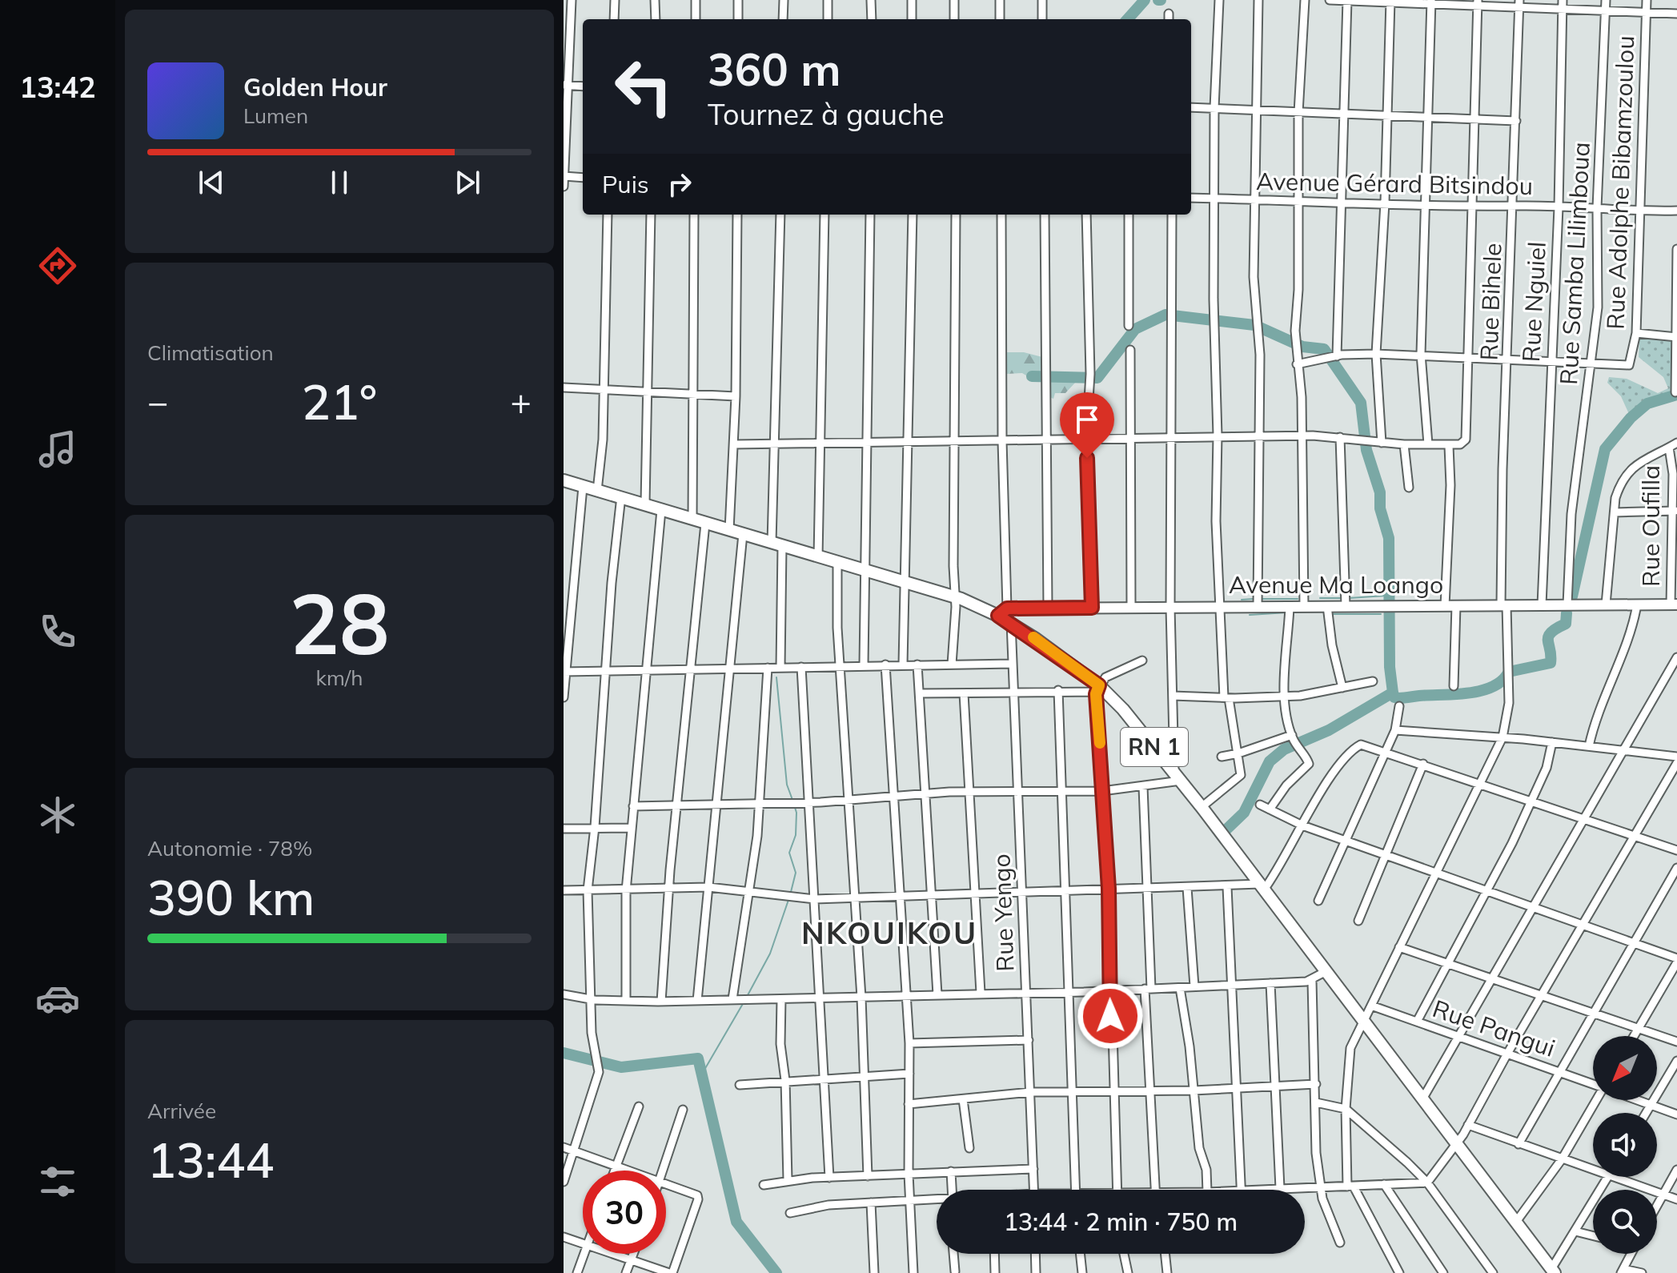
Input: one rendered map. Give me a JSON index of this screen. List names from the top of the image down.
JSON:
{
  "streets": {
    "highway": ["RN 1"],
    "main road": ["Avenue Ma Loango"],
    "street": [
      "Rue Adolphe Bibamzoulou",
      "Avenue Gérard Bitsindou",
      "Rue Samba Lilimboua",
      "Rue Bihele",
      "Rue Nguiel",
      "Rue Oufilla",
      "Rue Yengo",
      "Rue Pangui"
    ]
  },
  "crossings": [
    ["Rue Adolphe Bibamzoulou", "Avenue Gérard Bitsindou"],
    ["Rue Adolphe Bibamzoulou", "Rue Samba Lilimboua"],
    ["Avenue Gérard Bitsindou", "Rue Samba Lilimboua"],
    ["Avenue Gérard Bitsindou", "Rue Bihele"],
    ["Avenue Gérard Bitsindou", "Rue Nguiel"],
    ["Rue Samba Lilimboua", "Avenue Ma Loango"],
    ["Rue Bihele", "Avenue Ma Loango"],
    ["Rue Bihele", "RN 1"],
    ["Rue Bihele", "Rue Pangui"],
    ["Rue Nguiel", "Avenue Ma Loango"],
    ["Rue Oufilla", "Avenue Ma Loango"],
    ["Avenue Ma Loango", "RN 1"],
    ["RN 1", "Rue Yengo"]
  ],
  "districts": ["NKOUIKOU"],
  "north": "bottom left",
  "page": {
    "tabs": "13:42",
    "turn": ["360 m", "Tournez à gauche"],
    "song": ["Golden Hour", "Lumen"],
    "then": "Puis",
    "tile": [
      "Climatisation",
      ["28", "km/h"],
      ["Autonomie · 78%", "390 km"],
      ["Arrivée", "13:44"]
    ],
    "heat": ["−", "21°", "+"],
    "limit": "30",
    "trip": "13:44 · 2 min · 750 m"
  }
}
